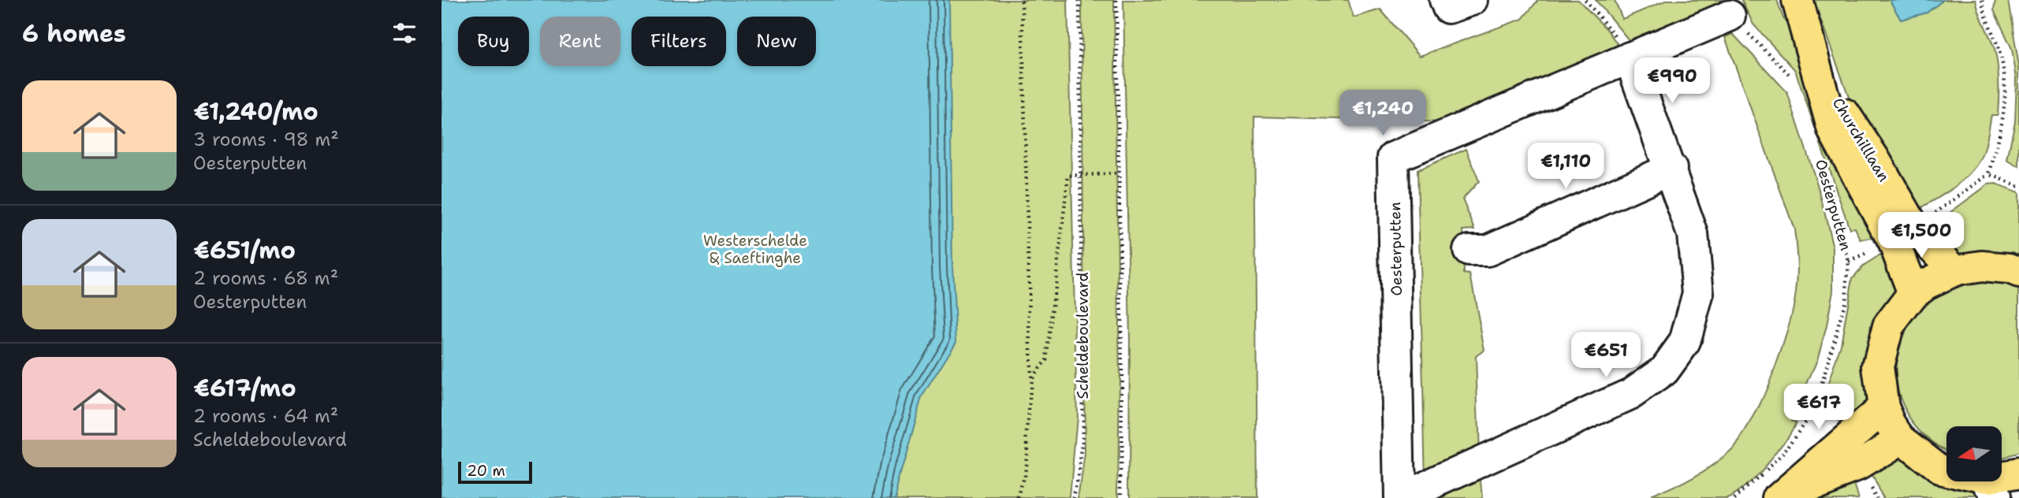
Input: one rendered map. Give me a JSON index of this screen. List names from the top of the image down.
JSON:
{
  "streets": {
    "main road": ["Churchilllaan"],
    "street": ["Oesterputten"],
    "path": ["Scheldeboulevard"]
  },
  "parks": ["Westerschelde & Saeftinghe"],
  "scale_bar": "20 m",
  "north": "left",
  "page": {
    "heading": "6 homes",
    "chip": [
      "Buy",
      "Rent",
      "Filters",
      "New"
    ],
    "price": [
      "€990",
      "€1,240",
      "€1,110",
      "€1,500",
      "€651",
      "€617"
    ],
    "list": [
      {
        "name": "€1,240/mo",
        "note": "3 rooms · 98 m² · Oesterputten"
      },
      {
        "name": "€651/mo",
        "note": "2 rooms · 68 m² · Oesterputten"
      },
      {
        "name": "€617/mo",
        "note": "2 rooms · 64 m² · Scheldeboulevard"
      }
    ],
    "scale": "20 m"
  }
}
